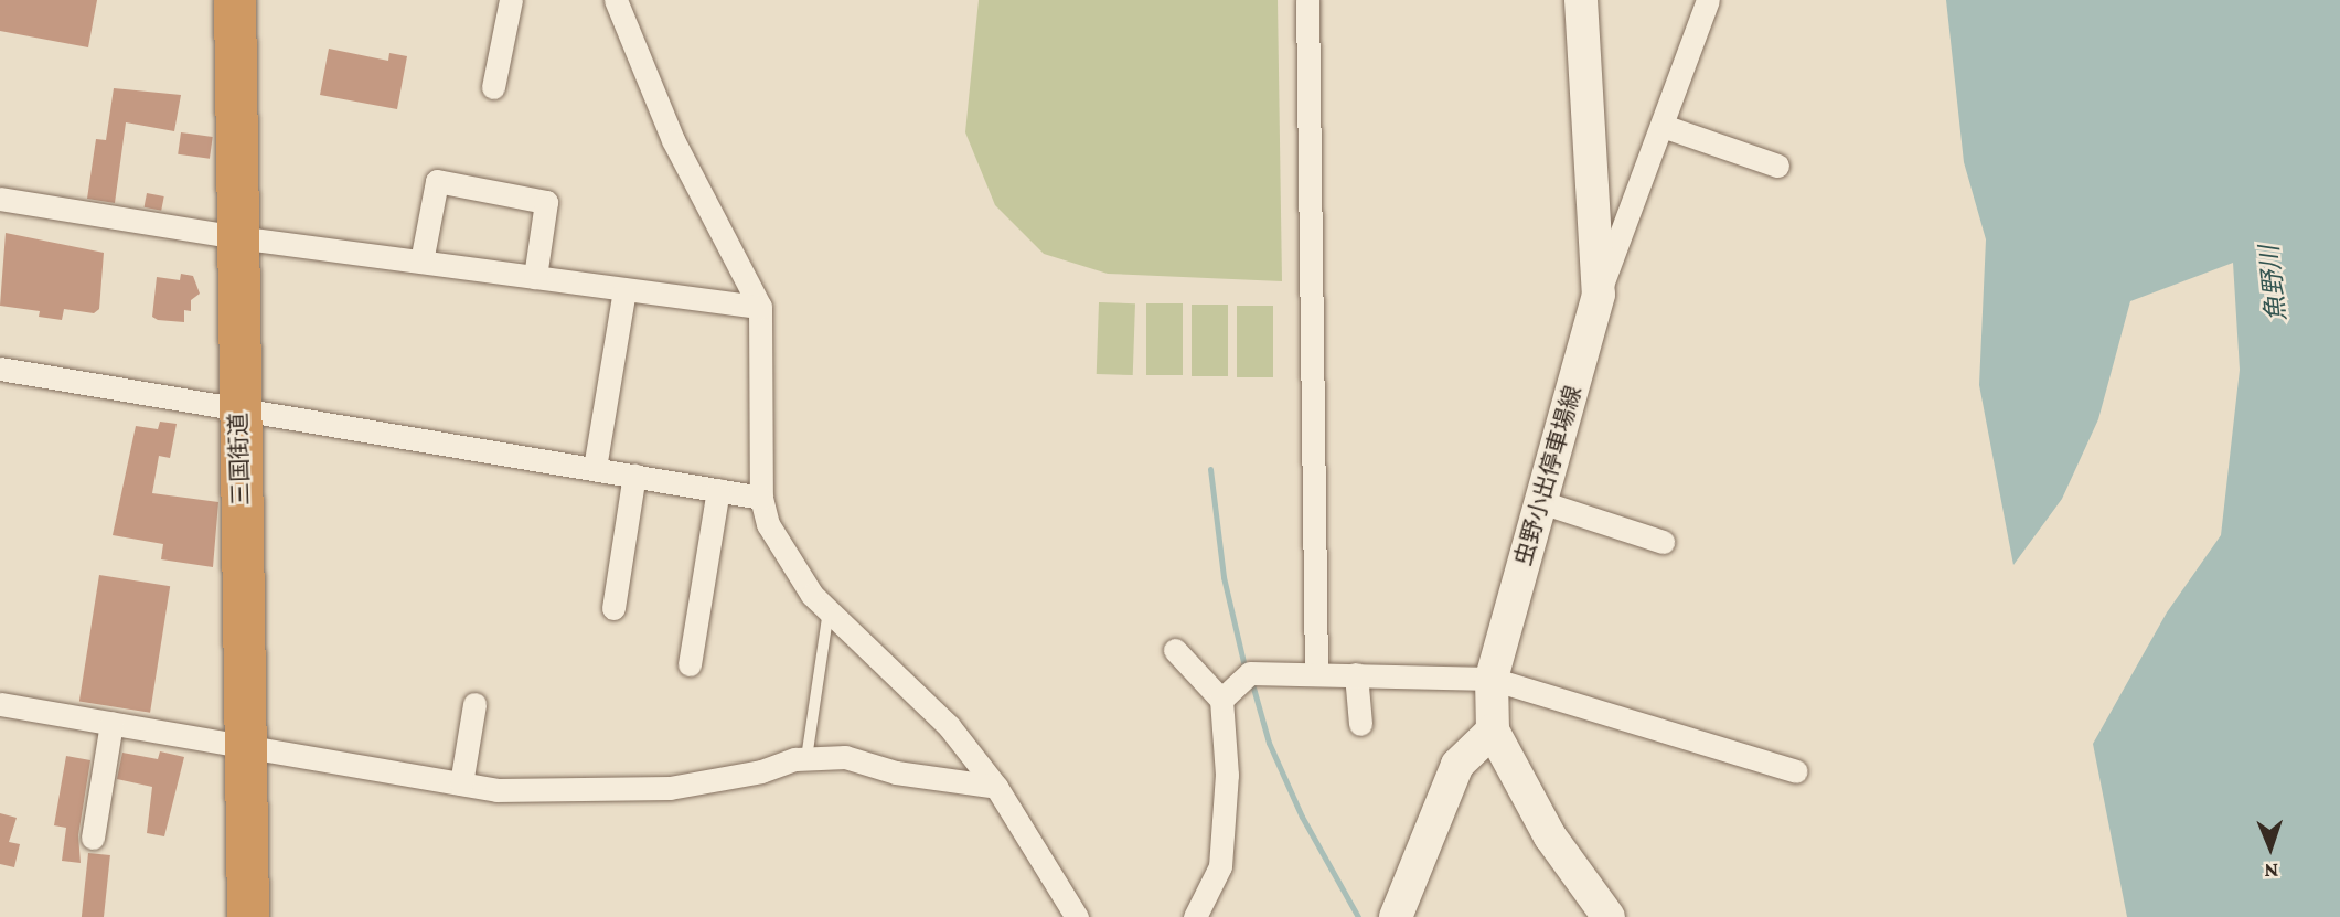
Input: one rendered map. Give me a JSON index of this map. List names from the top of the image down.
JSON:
{
  "streets": {
    "highway": ["三国街道"],
    "main road": ["虫野小出停車場線"]
  },
  "water": ["魚野川"],
  "north": "bottom"
}
